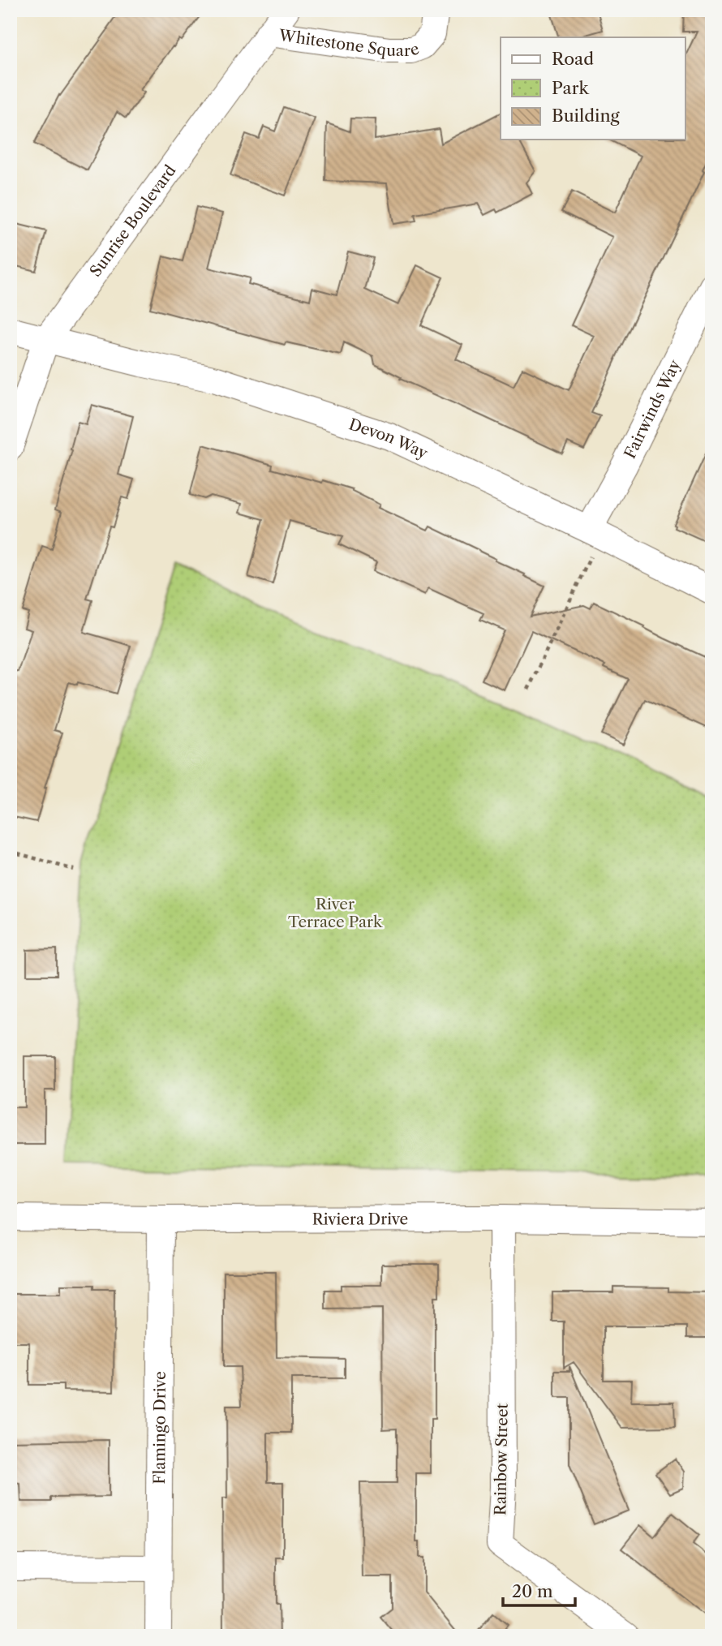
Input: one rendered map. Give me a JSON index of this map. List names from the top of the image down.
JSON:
{
  "streets": {
    "street": [
      "Whitestone Square",
      "Sunrise Boulevard",
      "Fairwinds Way",
      "Devon Way",
      "Riviera Drive",
      "Flamingo Drive",
      "Rainbow Street"
    ]
  },
  "crossings": [
    ["Whitestone Square", "Sunrise Boulevard"],
    ["Sunrise Boulevard", "Devon Way"],
    ["Fairwinds Way", "Devon Way"],
    ["Riviera Drive", "Flamingo Drive"],
    ["Riviera Drive", "Rainbow Street"]
  ],
  "parks": ["River Terrace Park"],
  "legend": ["Road", "Park", "Building"],
  "scale_bar": "20 m"
}
